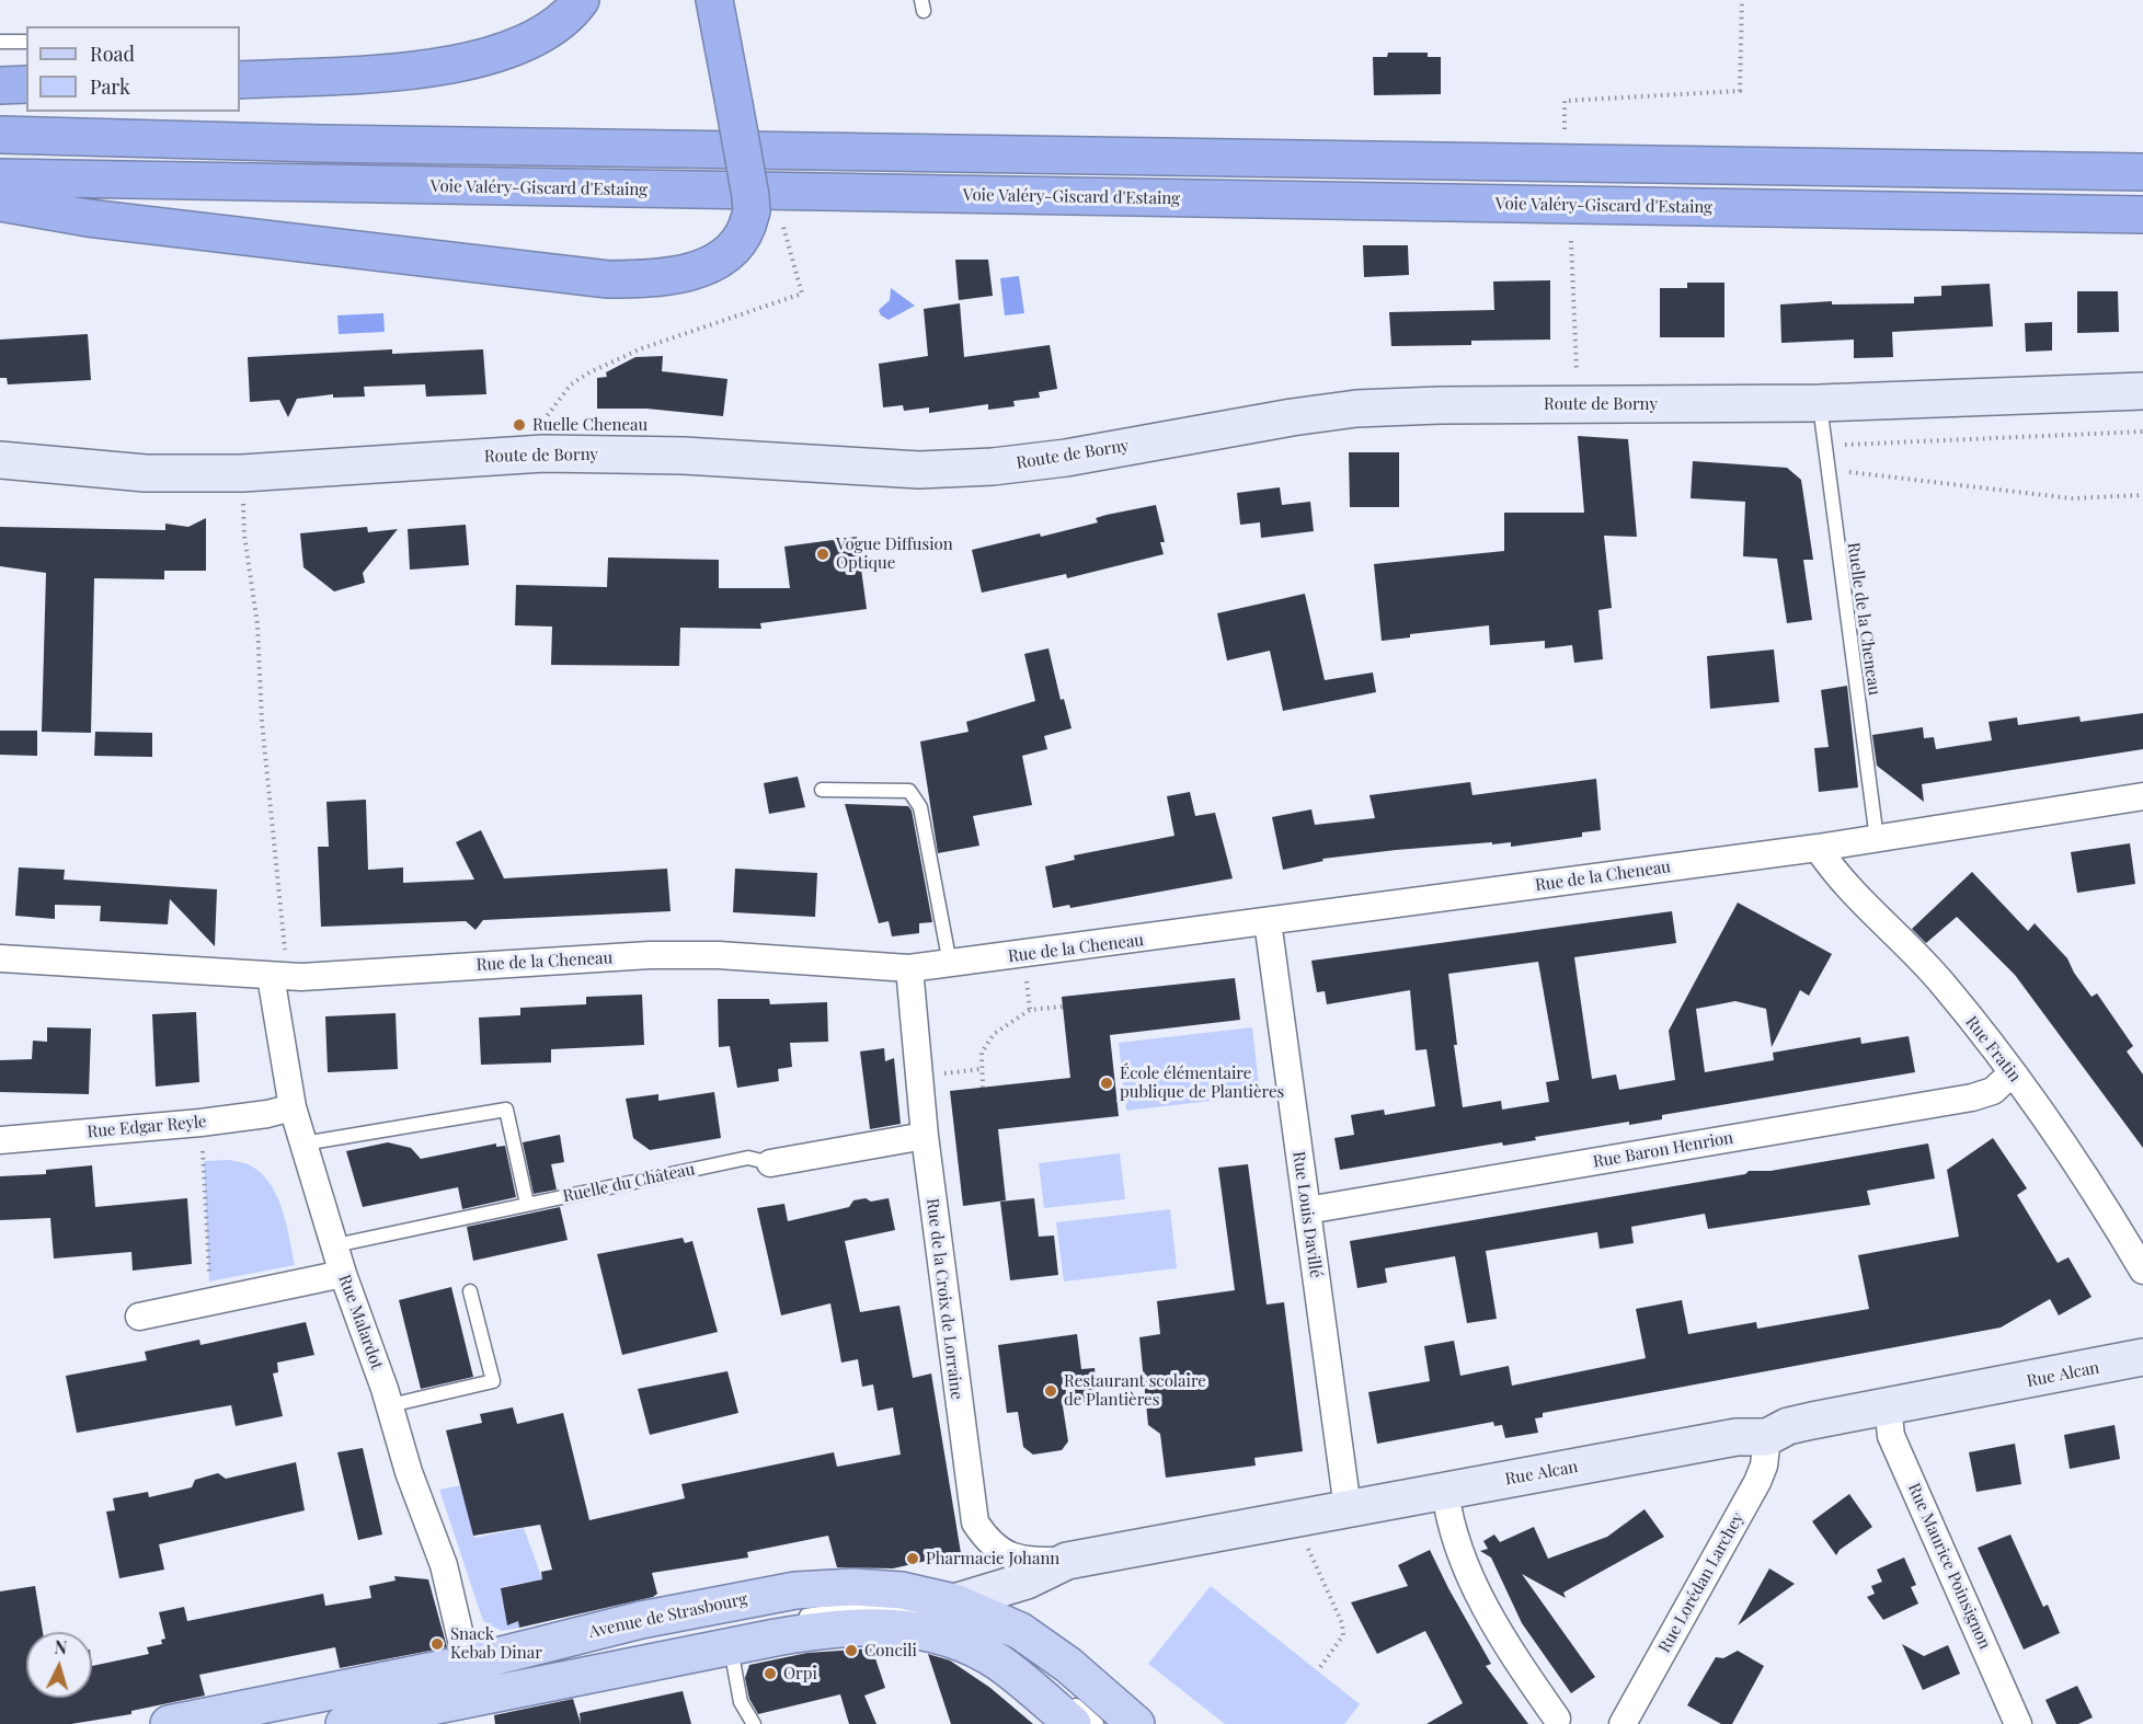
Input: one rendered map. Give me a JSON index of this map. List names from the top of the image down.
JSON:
{
  "streets": {
    "highway": ["Voie Valéry-Giscard d'Estaing"],
    "main road": ["Avenue de Strasbourg"],
    "street": [
      "Route de Borny",
      "Rue de la Cheneau",
      "Rue Fratin",
      "Rue Edgar Reyle",
      "Rue Baron Henrion",
      "Ruelle du Château",
      "Rue Louis Davillé",
      "Rue de la Croix de Lorraine",
      "Rue Malardot",
      "Rue Alcan",
      "Rue Maurice Poinsignon",
      "Rue Lorédan Larchey"
    ],
    "lane": ["Ruelle de la Cheneau"]
  },
  "crossings": [
    ["Route de Borny", "Ruelle de la Cheneau"],
    ["Ruelle de la Cheneau", "Rue de la Cheneau"],
    ["Rue de la Cheneau", "Rue Fratin"],
    ["Rue de la Cheneau", "Rue Louis Davillé"],
    ["Rue de la Cheneau", "Rue de la Croix de Lorraine"],
    ["Rue de la Cheneau", "Rue Malardot"],
    ["Rue Fratin", "Rue Baron Henrion"],
    ["Rue Edgar Reyle", "Rue Malardot"],
    ["Rue Baron Henrion", "Rue Louis Davillé"],
    ["Ruelle du Château", "Rue de la Croix de Lorraine"],
    ["Ruelle du Château", "Rue Malardot"],
    ["Rue Louis Davillé", "Rue Alcan"],
    ["Rue de la Croix de Lorraine", "Rue Alcan"],
    ["Rue Malardot", "Avenue de Strasbourg"],
    ["Rue Alcan", "Rue Maurice Poinsignon"],
    ["Rue Alcan", "Rue Lorédan Larchey"],
    ["Rue Alcan", "Avenue de Strasbourg"]
  ],
  "places": [
    "Ruelle Cheneau",
    "Vogue Diffusion Optique",
    "École élémentaire publique de Plantières",
    "Restaurant scolaire de Plantières",
    "Pharmacie Johann",
    "Snack Kebab Dinar",
    "Concili",
    "Orpi"
  ],
  "legend": ["Road", "Park"],
  "north": "top"
}
